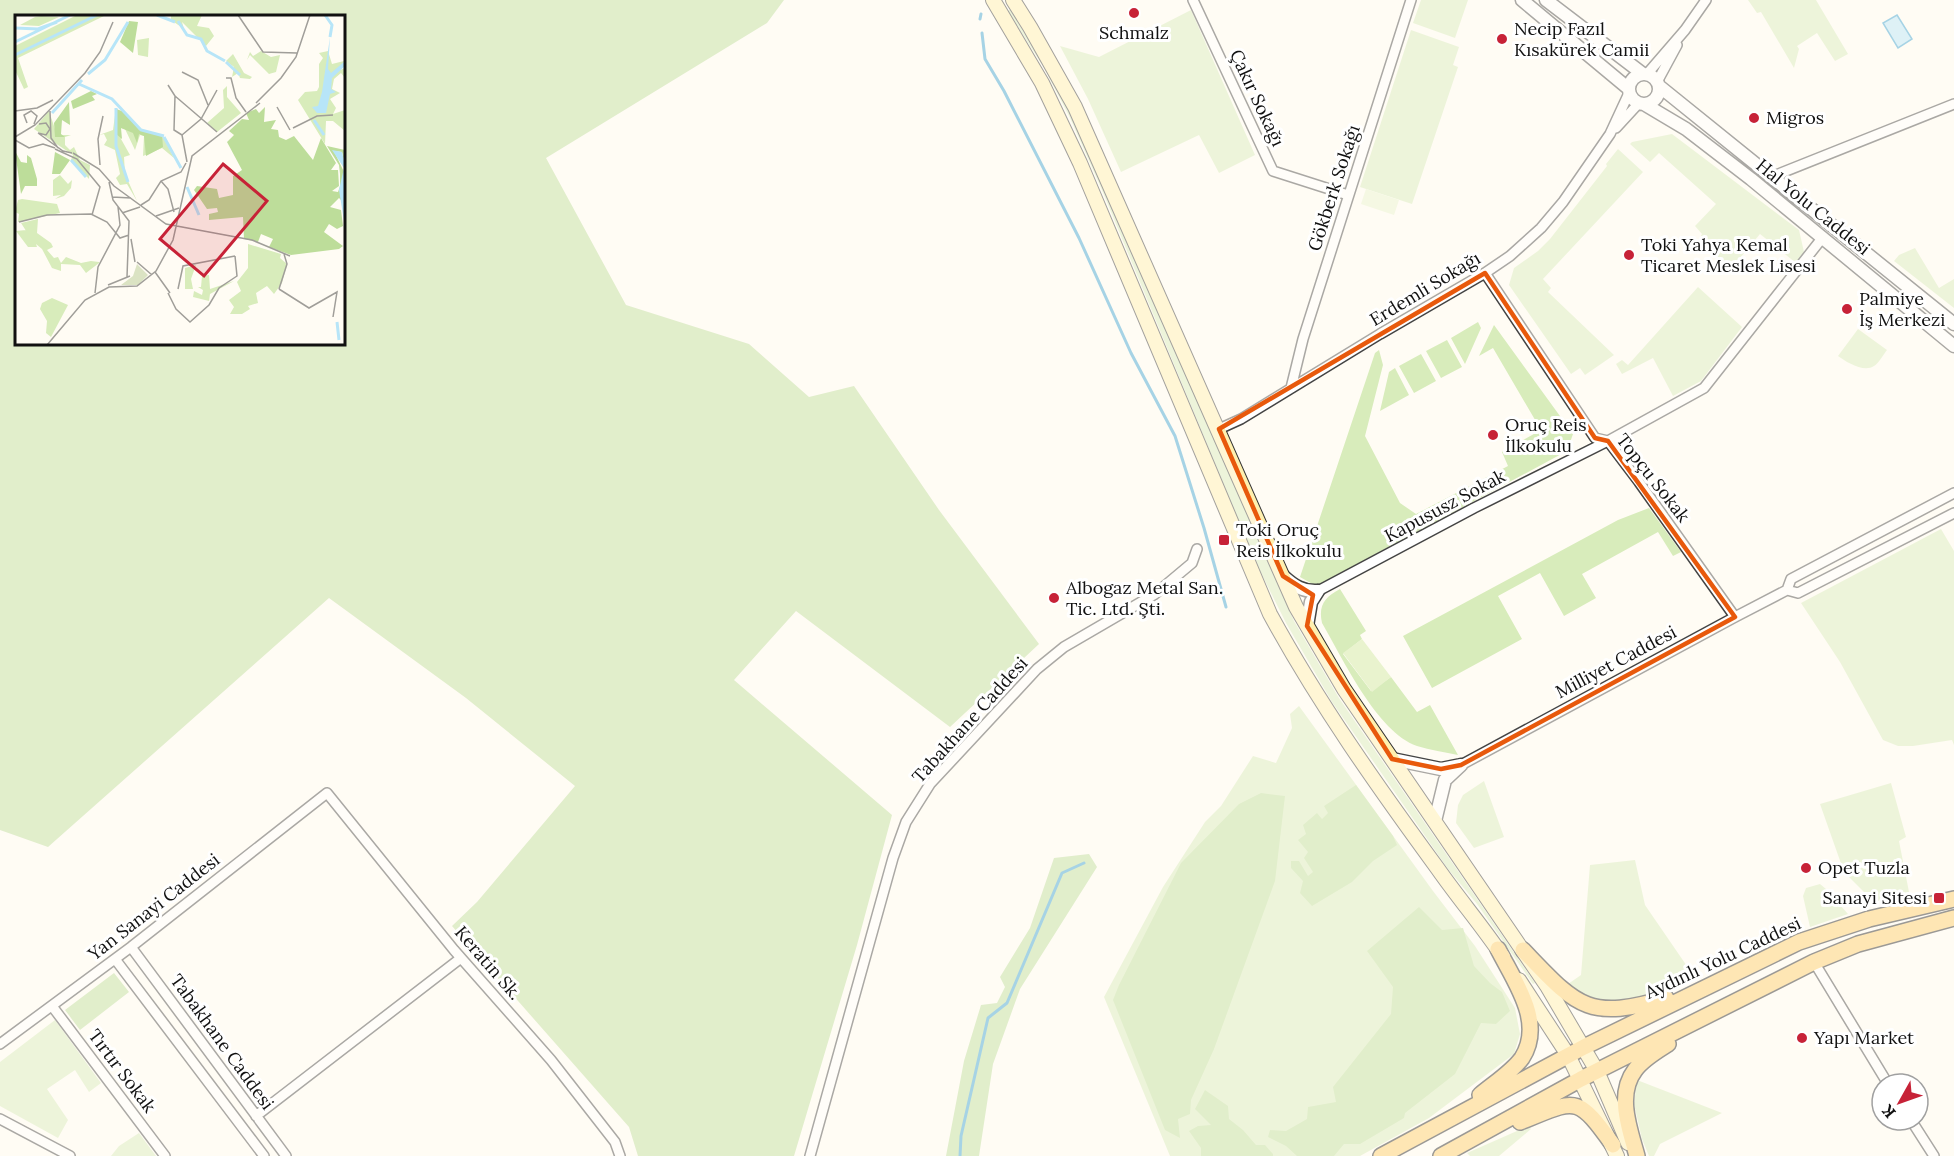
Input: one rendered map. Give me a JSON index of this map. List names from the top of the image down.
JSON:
{
  "streets": {
    "main road": ["Aydınlı Yolu Caddesi"],
    "street": [
      "Çakır Sokağı",
      "Gökberk Sokağı",
      "Hal Yolu Caddesi",
      "Erdemli Sokağı",
      "Topçu Sokak",
      "Kapususz Sokak",
      "Milliyet Caddesi",
      "Tabakhane Caddesi",
      "Yan Sanayi Caddesi",
      "Keratin Sk.",
      "Tırtır Sokak"
    ]
  },
  "crossings": [
    ["Çakır Sokağı", "Gökberk Sokağı"],
    ["Gökberk Sokağı", "Erdemli Sokağı"],
    ["Hal Yolu Caddesi", "Erdemli Sokağı"],
    ["Hal Yolu Caddesi", "Kapususz Sokak"],
    ["Erdemli Sokağı", "Topçu Sokak"],
    ["Topçu Sokak", "Kapususz Sokak"],
    ["Topçu Sokak", "Milliyet Caddesi"],
    ["Tabakhane Caddesi", "Yan Sanayi Caddesi"],
    ["Yan Sanayi Caddesi", "Keratin Sk."],
    ["Yan Sanayi Caddesi", "Tırtır Sokak"]
  ],
  "places": {
    "other": [
      "Schmalz",
      "Necip Fazıl Kısakürek Camii",
      "Migros",
      "Toki Yahya Kemal Ticaret Meslek Lisesi",
      "Palmiye İş Merkezi",
      "Oruç Reis İlkokulu",
      "Albogaz Metal San. Tic. Ltd. Şti.",
      "Opet Tuzla",
      "Yapı Market"
    ],
    "transit": ["Toki Oruç Reis İlkokulu", "Sanayi Sitesi"]
  },
  "north": "bottom left"
}
